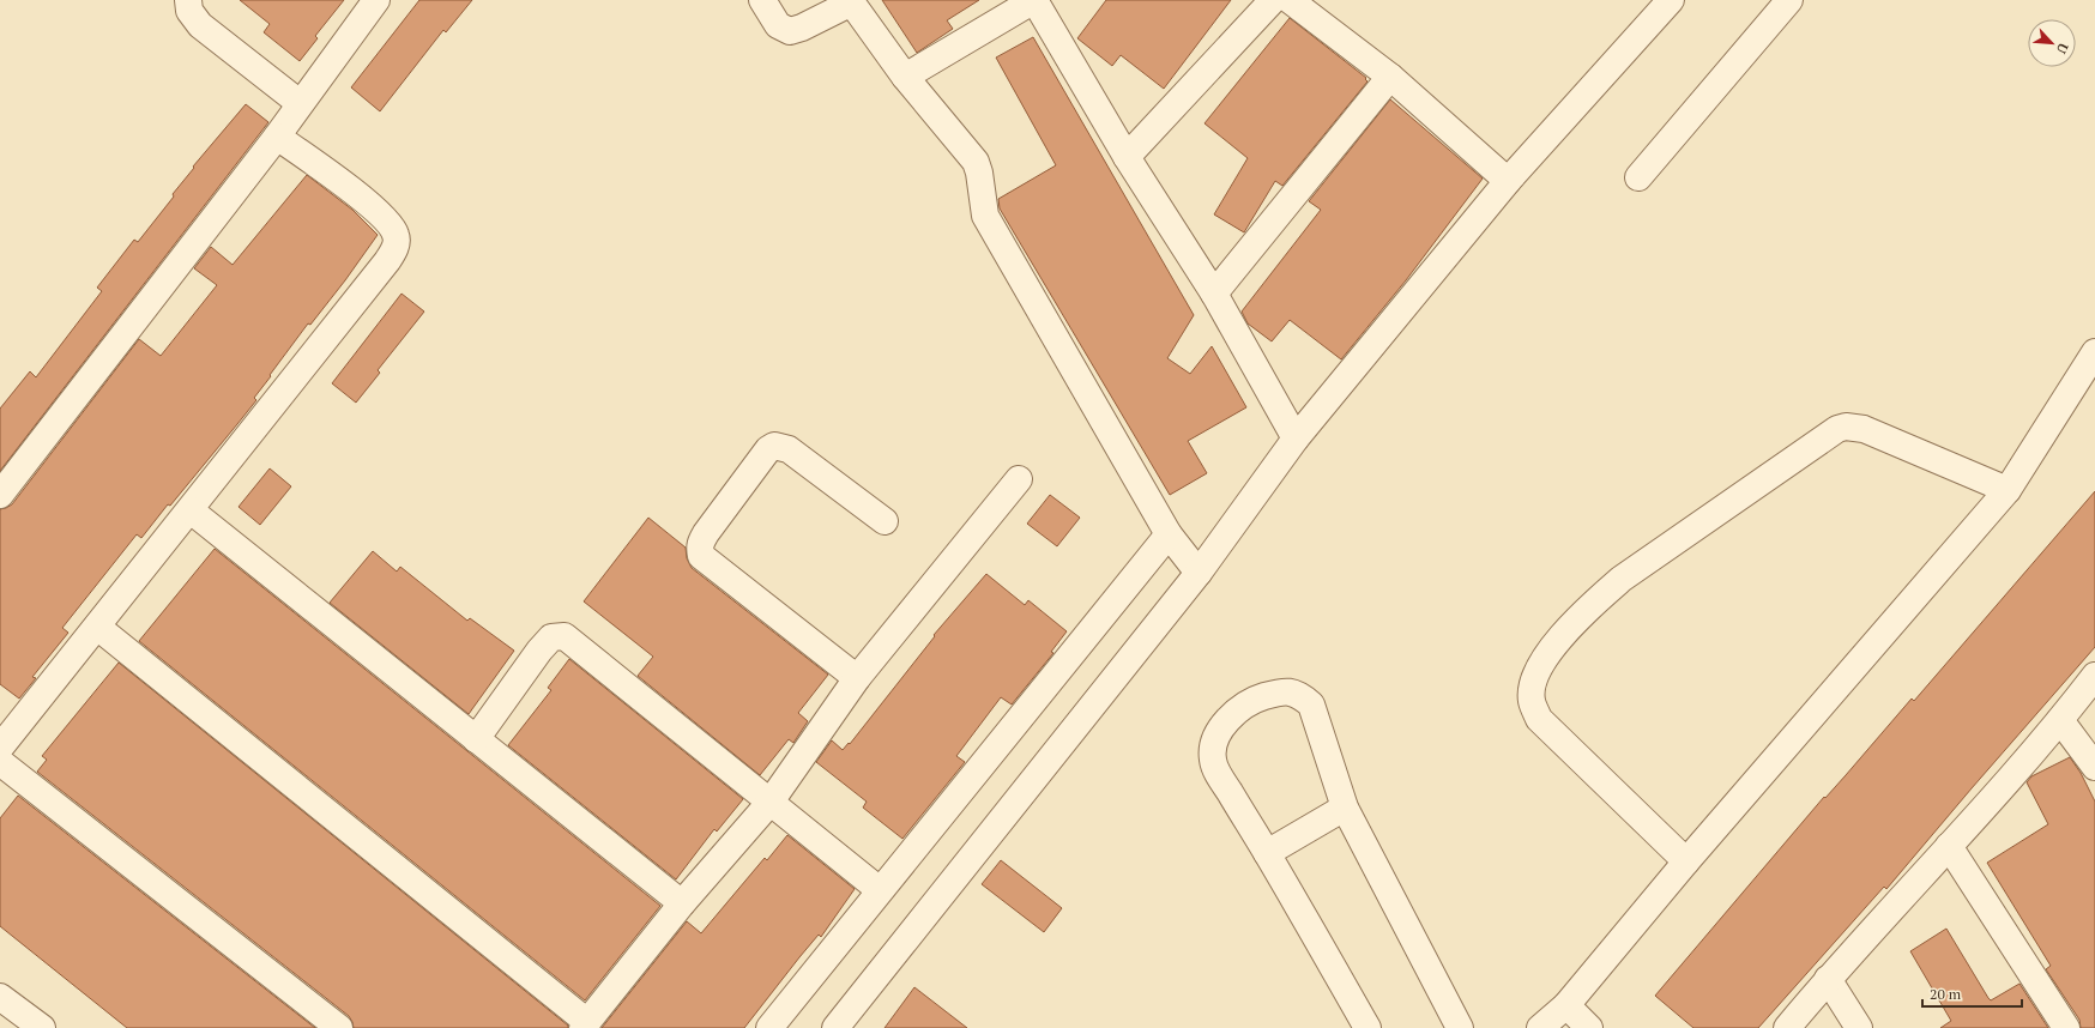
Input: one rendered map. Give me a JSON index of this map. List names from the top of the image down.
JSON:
{
  "scale_bar": "20 m",
  "north": "bottom right"
}
